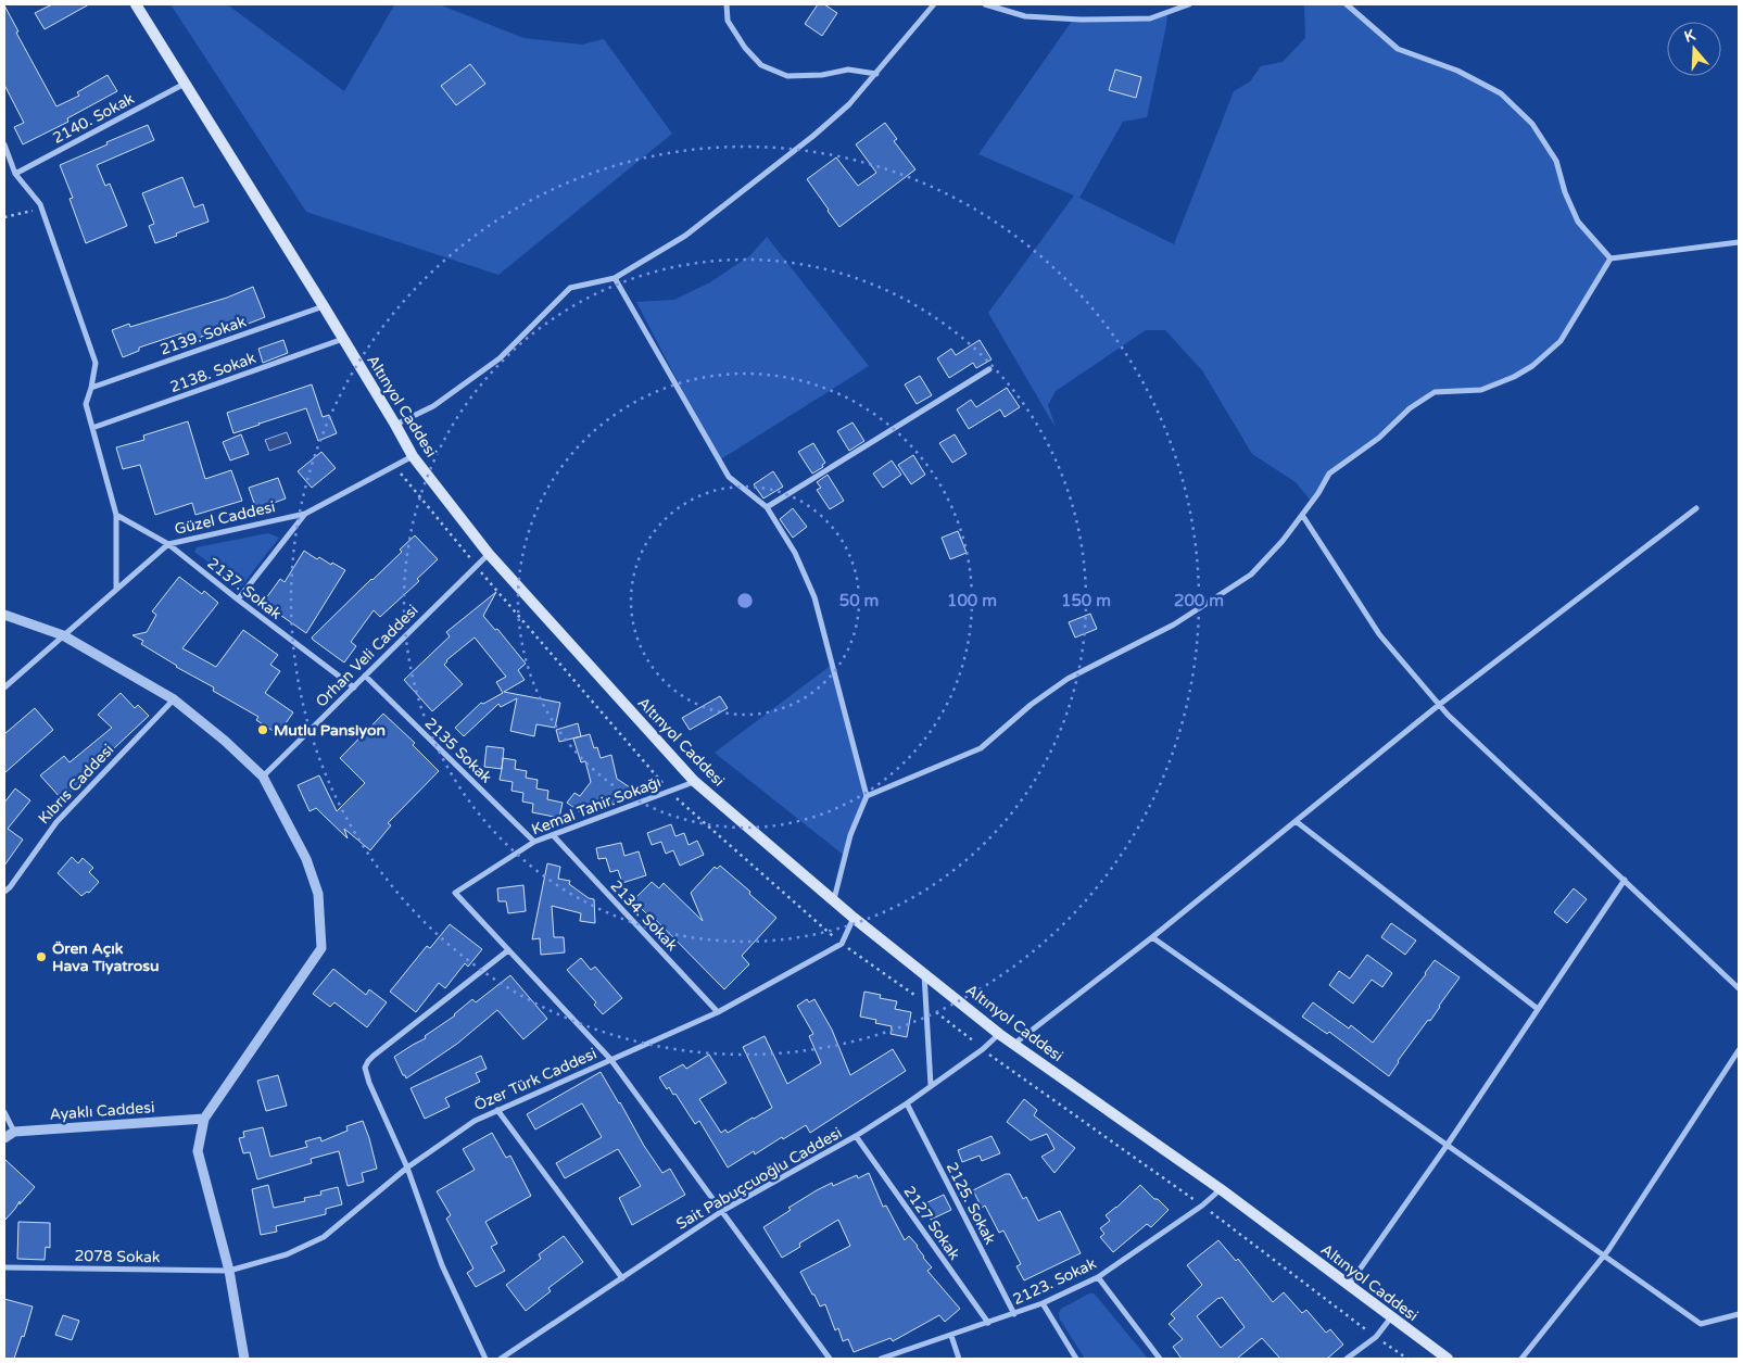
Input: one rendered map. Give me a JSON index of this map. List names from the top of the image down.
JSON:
{
  "streets": {
    "main road": ["Altınyol Caddesi"],
    "street": [
      "2140. Sokak",
      "2139. Sokak",
      "2138. Sokak",
      "Güzel Caddesi",
      "2137. Sokak",
      "Orhan Veli Caddesi",
      "2135 Sokak",
      "Kıbrıs Caddesi",
      "Kemal Tahir Sokağı",
      "2134. Sokak",
      "Özer Türk Caddesi",
      "Ayaklı Caddesi",
      "Sait Pabuçcuoğlu Caddesi",
      "2125. Sokak",
      "2127 Sokak",
      "2078 Sokak",
      "2123. Sokak"
    ]
  },
  "crossings": [
    ["2140. Sokak", "Altınyol Caddesi"],
    ["2139. Sokak", "Altınyol Caddesi"],
    ["2138. Sokak", "Altınyol Caddesi"],
    ["Altınyol Caddesi", "Güzel Caddesi"],
    ["Altınyol Caddesi", "Orhan Veli Caddesi"],
    ["Altınyol Caddesi", "Kemal Tahir Sokağı"],
    ["Altınyol Caddesi", "Özer Türk Caddesi"],
    ["Altınyol Caddesi", "Sait Pabuçcuoğlu Caddesi"],
    ["Altınyol Caddesi", "2123. Sokak"],
    ["Güzel Caddesi", "2137. Sokak"],
    ["2137. Sokak", "Orhan Veli Caddesi"],
    ["Orhan Veli Caddesi", "2135 Sokak"],
    ["2135 Sokak", "Kemal Tahir Sokağı"],
    ["Kemal Tahir Sokağı", "2134. Sokak"],
    ["2134. Sokak", "Özer Türk Caddesi"],
    ["Özer Türk Caddesi", "2078 Sokak"],
    ["Sait Pabuçcuoğlu Caddesi", "2125. Sokak"],
    ["Sait Pabuçcuoğlu Caddesi", "2127 Sokak"],
    ["2125. Sokak", "2123. Sokak"],
    ["2127 Sokak", "2123. Sokak"]
  ],
  "places": ["Mutlu Pansiyon", "Ören Açık Hava Tiyatrosu"],
  "north": "top",
  "rings": [
    "50 m",
    "100 m",
    "150 m",
    "200 m"
  ]
}
